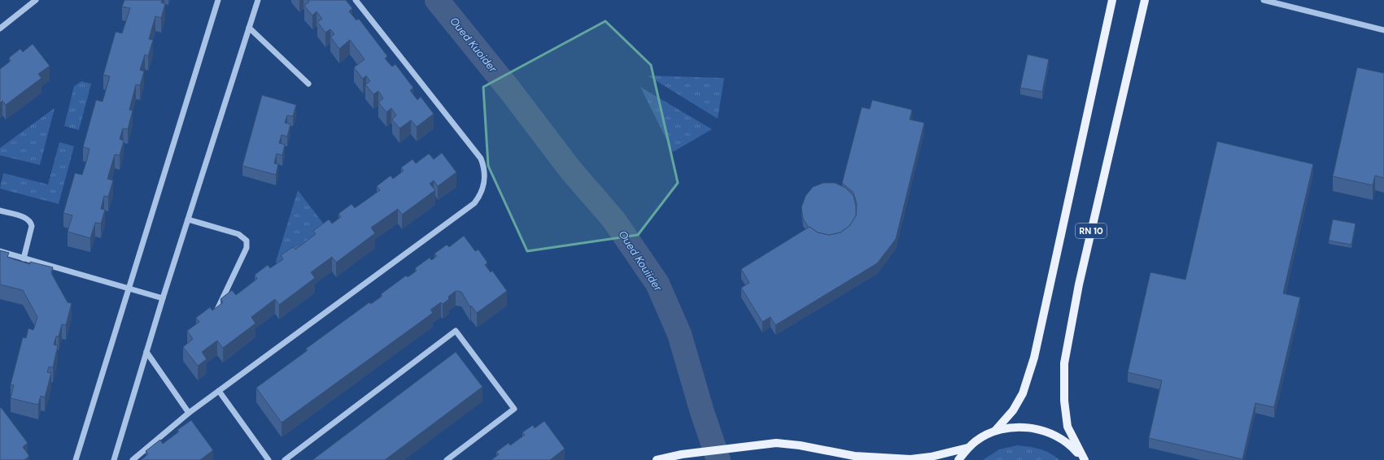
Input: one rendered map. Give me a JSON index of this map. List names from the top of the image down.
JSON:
{
  "streets": {
    "main road": ["RN 10"]
  },
  "water": ["Oued Kuoider", "Oued Kouiider"]
}
